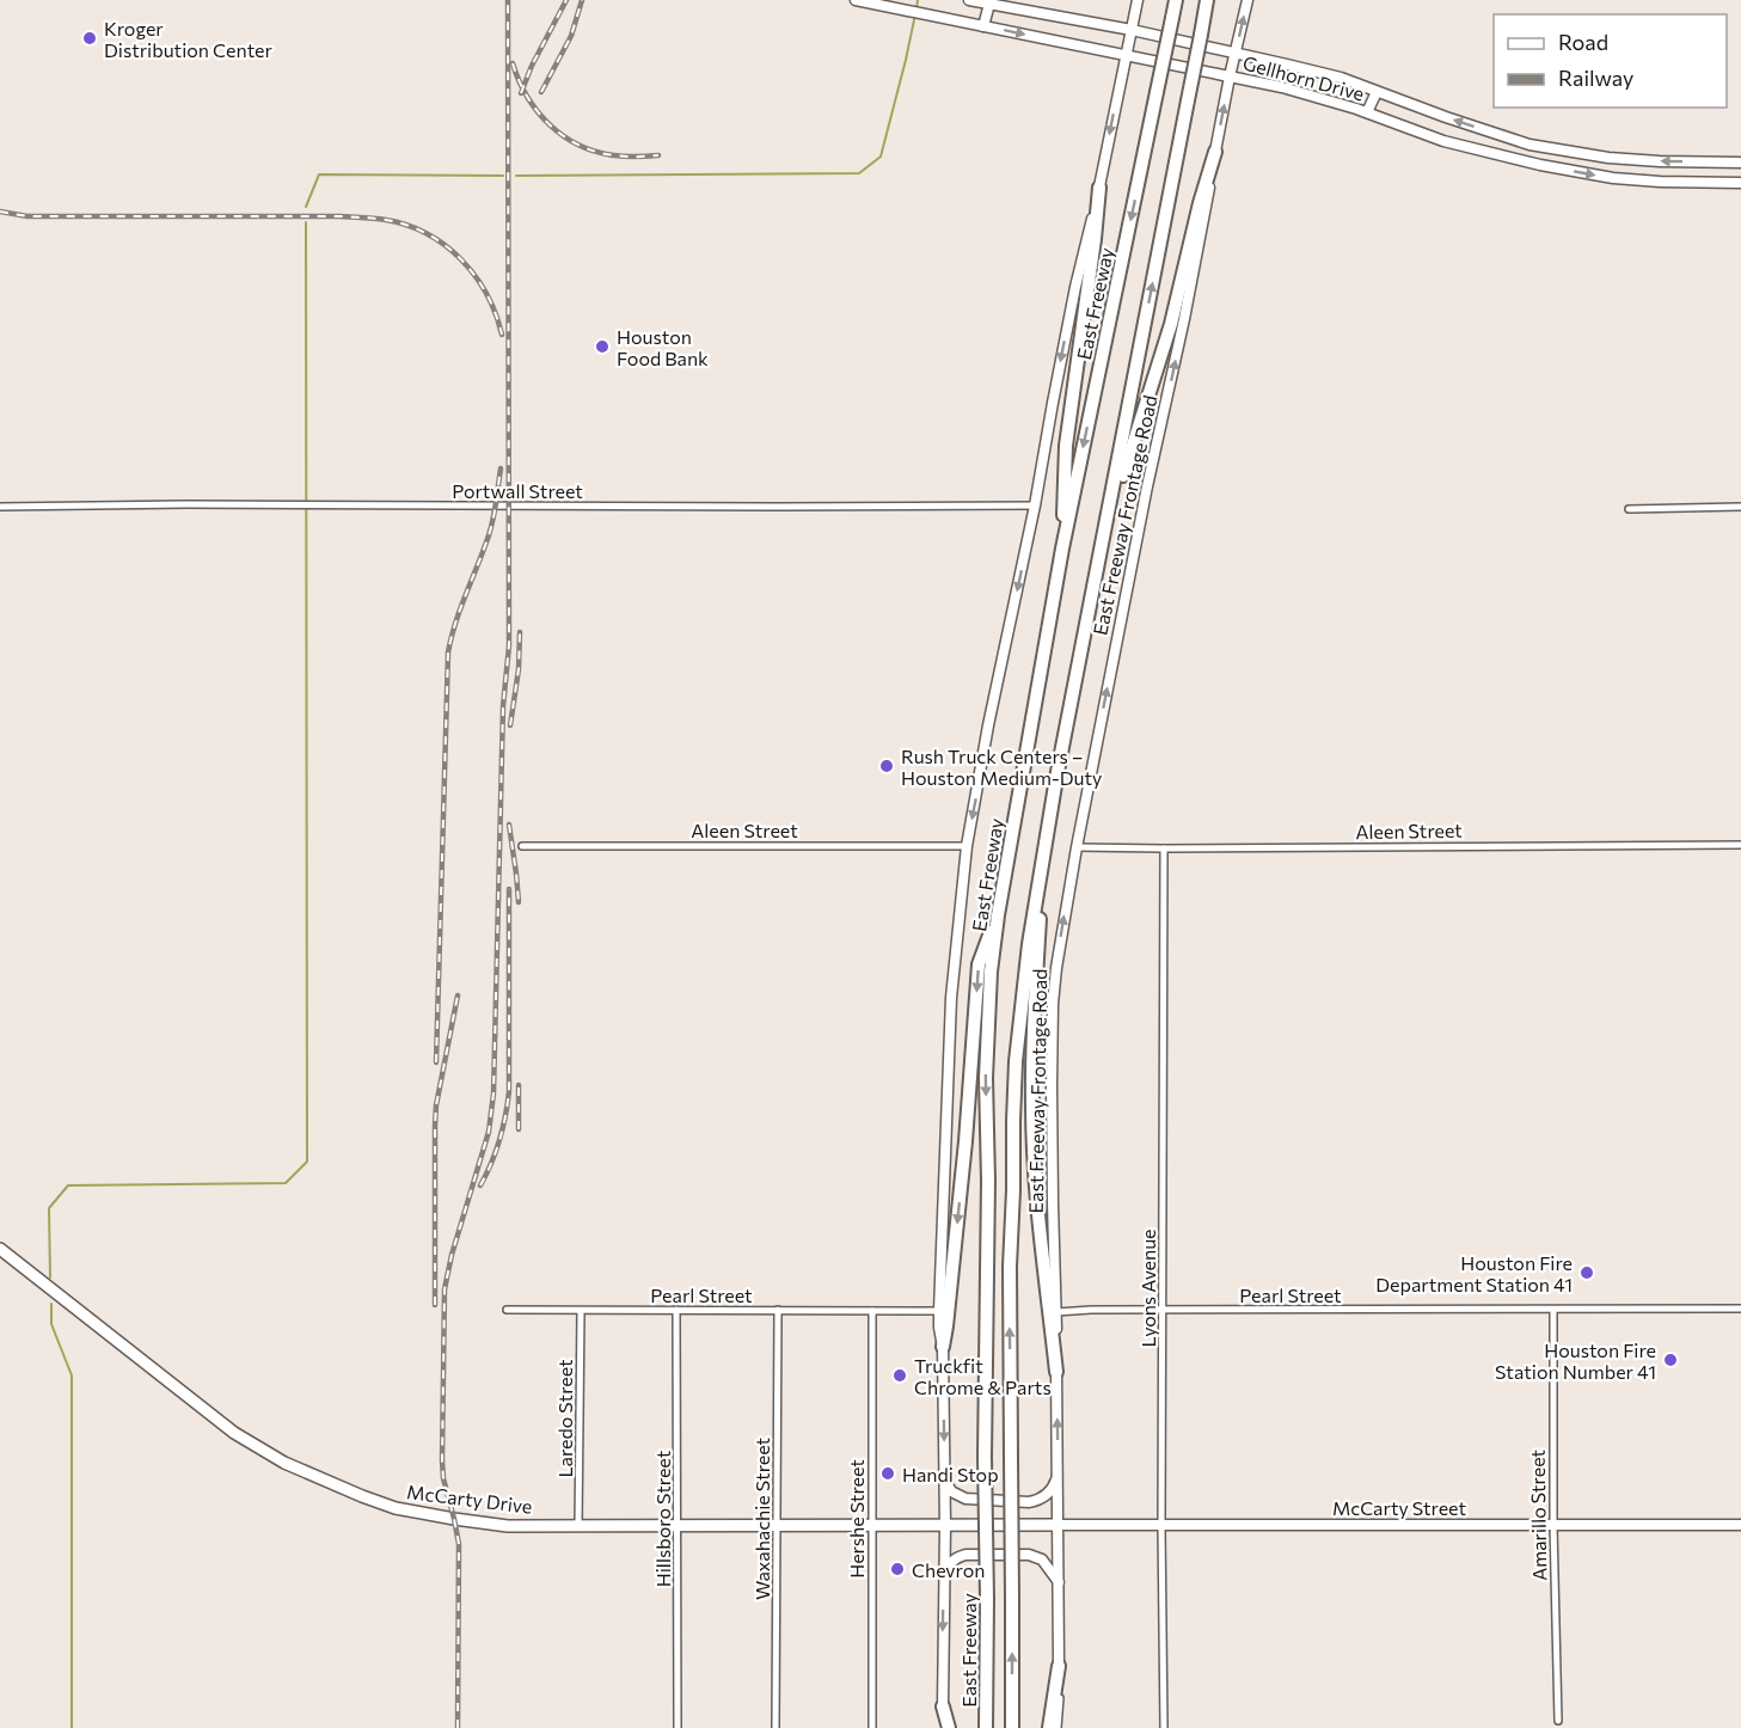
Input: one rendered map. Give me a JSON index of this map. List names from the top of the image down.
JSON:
{
  "streets": {
    "highway": ["East Freeway"],
    "main road": [
      "Gellhorn Drive",
      "East Freeway Frontage Road",
      "McCarty Drive",
      "McCarty Street"
    ],
    "street": [
      "Portwall Street",
      "Aleen Street",
      "Lyons Avenue",
      "Pearl Street",
      "Laredo Street",
      "Amarillo Street",
      "Hillsboro Street",
      "Waxahachie Street",
      "Hershe Street"
    ]
  },
  "crossings": [
    ["Gellhorn Drive", "East Freeway Frontage Road"],
    ["East Freeway Frontage Road", "Aleen Street"],
    ["East Freeway Frontage Road", "Pearl Street"],
    ["East Freeway Frontage Road", "McCarty Drive"],
    ["East Freeway Frontage Road", "McCarty Street"],
    ["Aleen Street", "Lyons Avenue"],
    ["Lyons Avenue", "Pearl Street"],
    ["Lyons Avenue", "McCarty Street"],
    ["Pearl Street", "Laredo Street"],
    ["Pearl Street", "Amarillo Street"],
    ["Pearl Street", "Hillsboro Street"],
    ["Pearl Street", "Waxahachie Street"],
    ["Pearl Street", "Hershe Street"],
    ["Laredo Street", "McCarty Drive"],
    ["McCarty Drive", "McCarty Street"],
    ["McCarty Drive", "Hillsboro Street"],
    ["McCarty Drive", "Waxahachie Street"],
    ["McCarty Drive", "Hershe Street"],
    ["McCarty Street", "Amarillo Street"]
  ],
  "one_way": ["East Freeway Frontage Road"],
  "places": [
    "Kroger Distribution Center",
    "Houston Food Bank",
    "Rush Truck Centers – Houston Medium-Duty",
    "Houston Fire Department Station 41",
    "Houston Fire Station Number 41",
    "Truckfit Chrome & Parts",
    "Handi Stop",
    "Chevron"
  ],
  "legend": ["Road", "Railway"]
}
